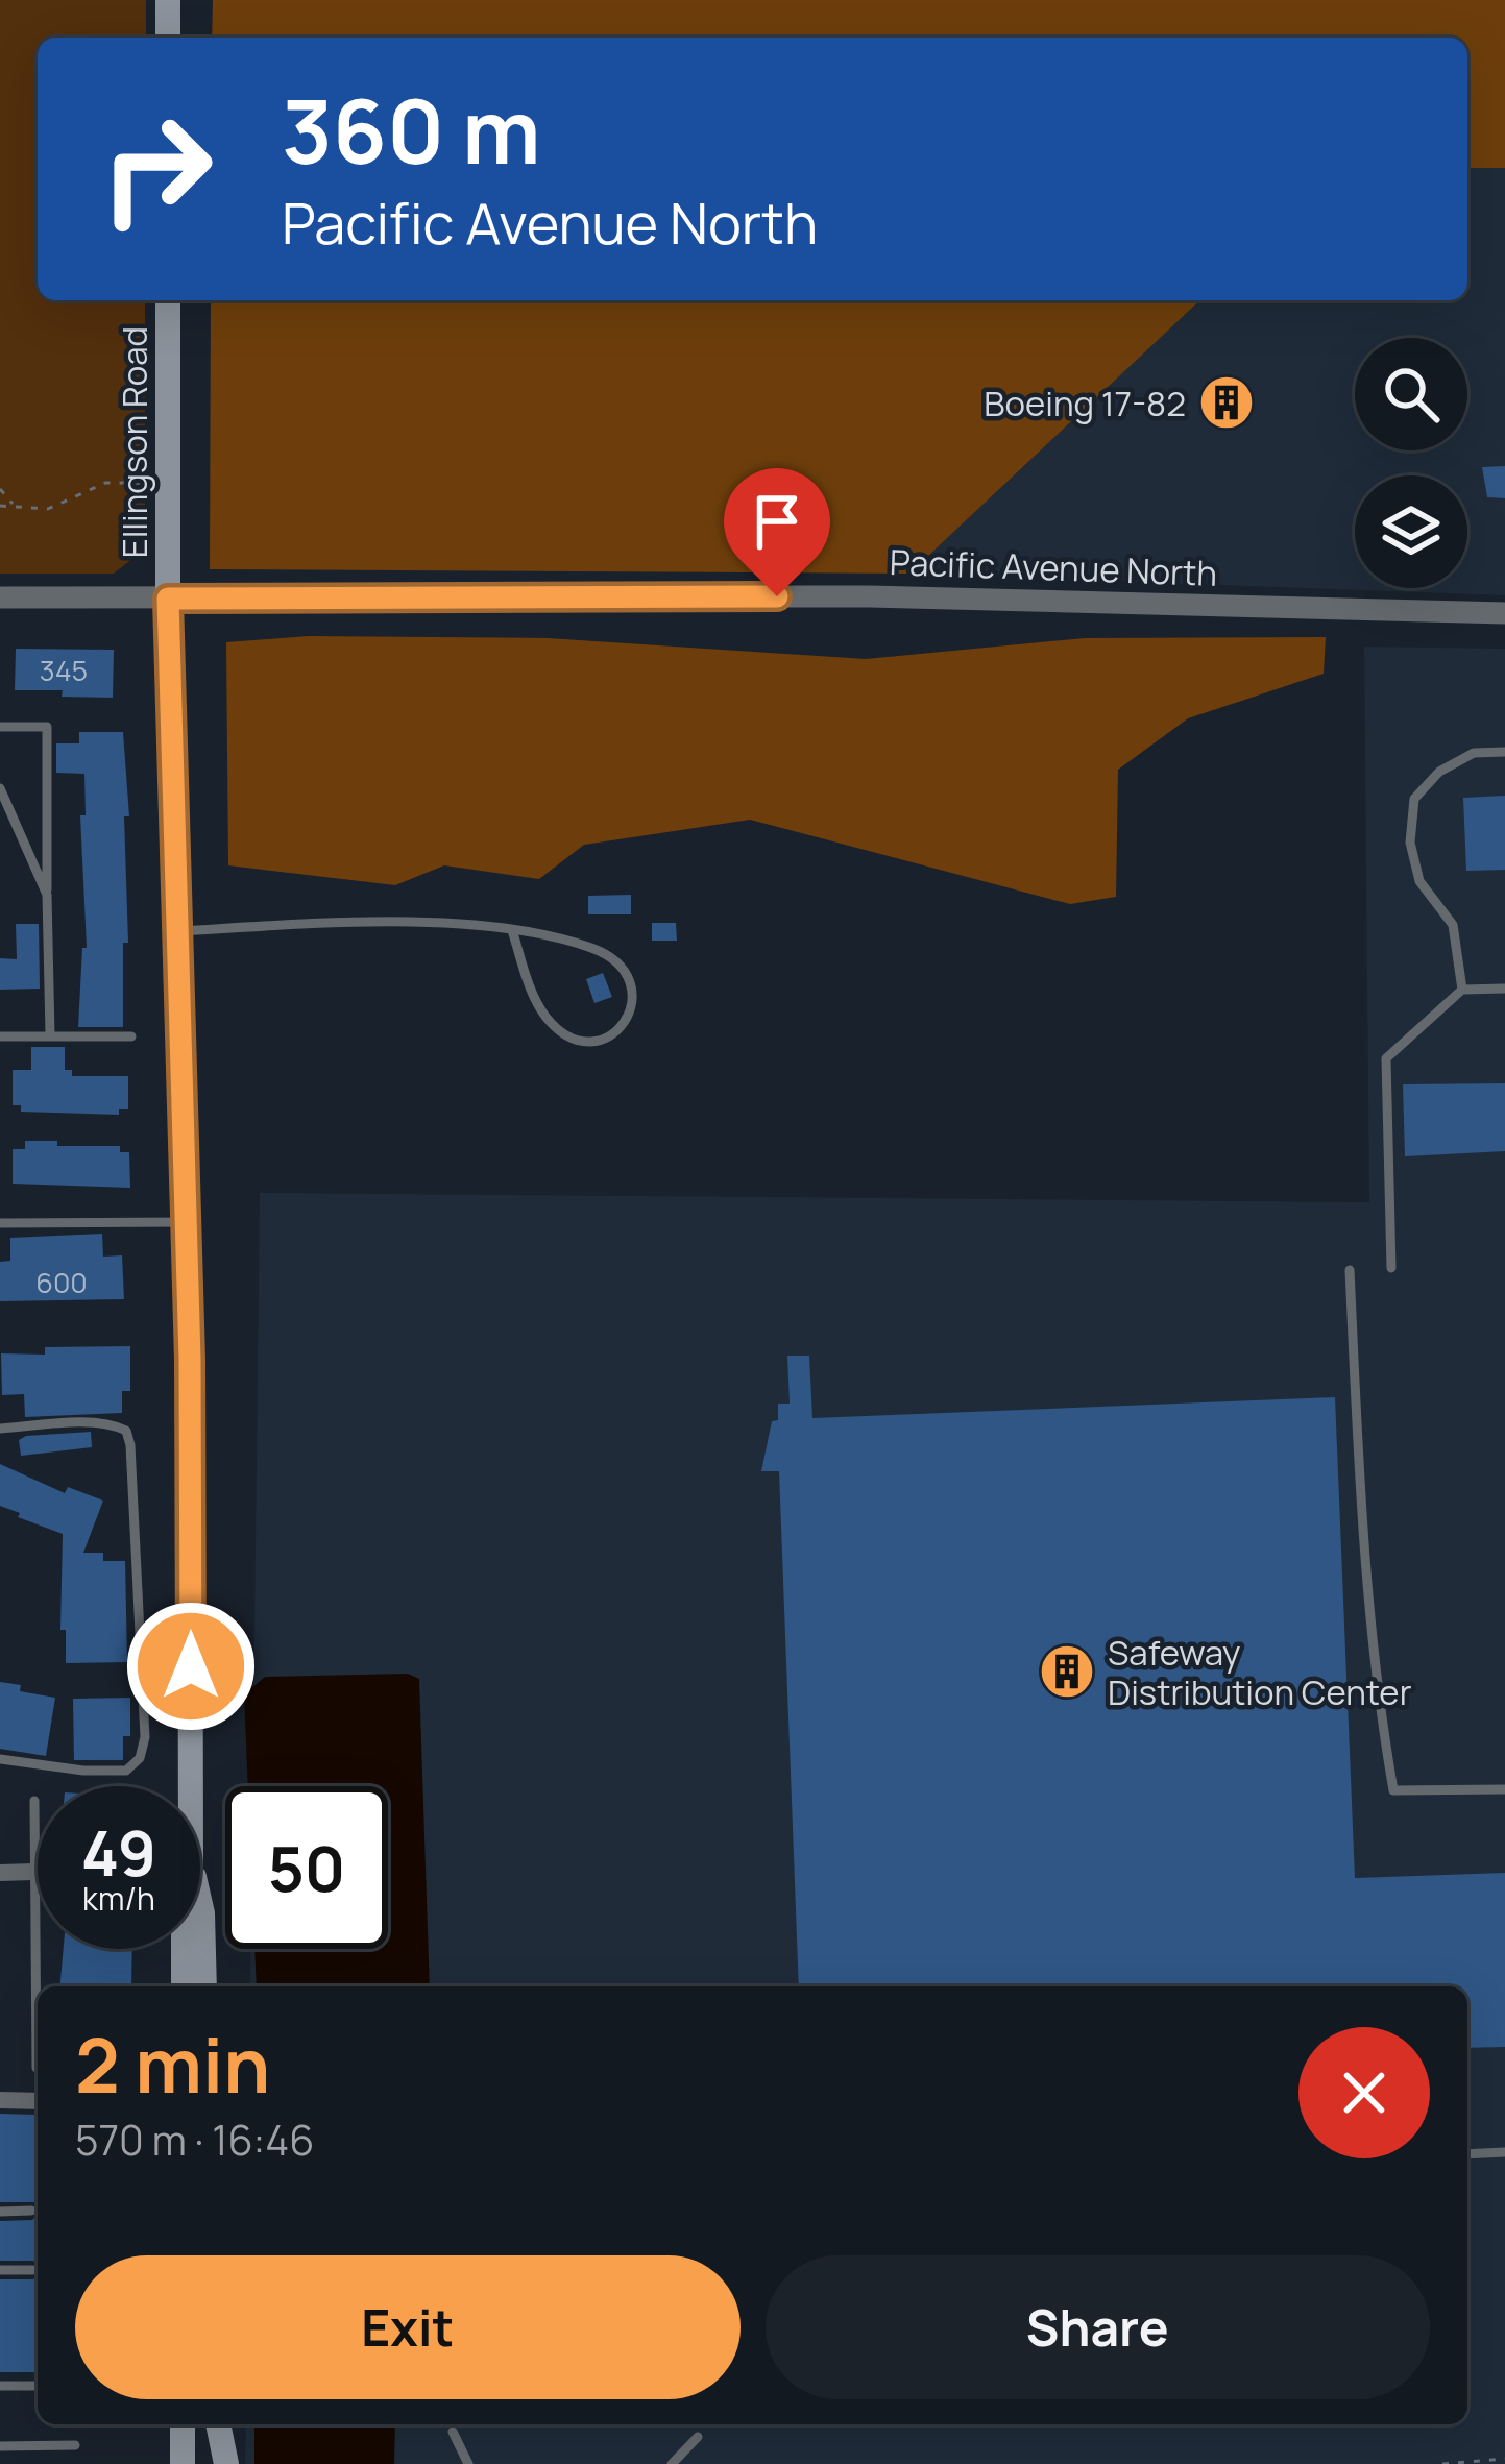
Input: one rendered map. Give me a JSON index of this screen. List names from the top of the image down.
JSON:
{
  "streets": {
    "main road": ["Ellingson Road"],
    "street": ["Pacific Avenue North"]
  },
  "crossings": [
    ["Ellingson Road", "Pacific Avenue North"]
  ],
  "places": {
    "building": ["Boeing 17-82", "Safeway Distribution Center"]
  },
  "house_numbers": ["345", "600"],
  "page": {
    "turn": ["360 m", "Pacific Avenue North"],
    "speed": "49 km/h",
    "limit": "50",
    "heading": ["2 min", "570 m · 16:46"],
    "buttons": ["Exit", "Share"]
  }
}
